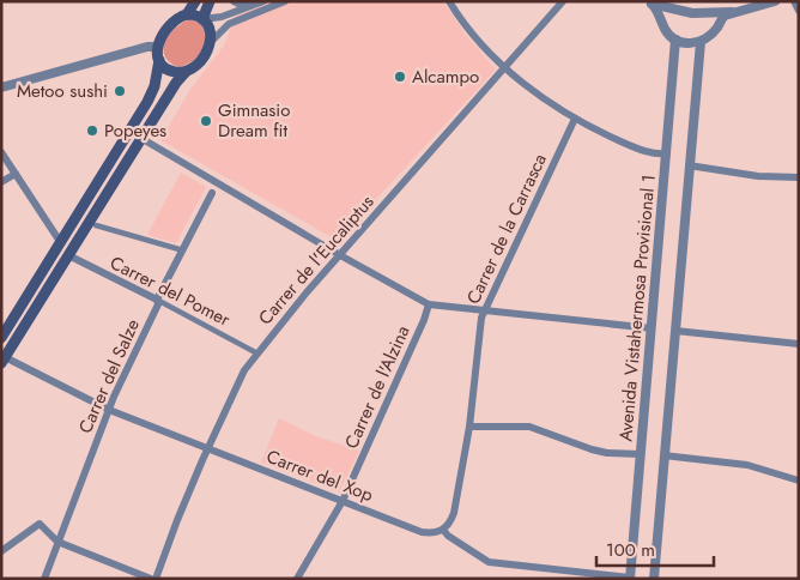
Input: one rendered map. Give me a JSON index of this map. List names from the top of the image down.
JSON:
{
  "streets": {
    "street": [
      "Carrer de la Carrasca",
      "Carrer de l'Eucaliptus",
      "Carrer del Pomer",
      "Avenida Vistahermosa Provisional 1",
      "Carrer del Salze",
      "Carrer de l'Alzina",
      "Carrer del Xop"
    ]
  },
  "crossings": [
    ["Carrer de la Carrasca", "Carrer del Xop"],
    ["Carrer de l'Eucaliptus", "Carrer del Pomer"],
    ["Carrer de l'Eucaliptus", "Carrer del Xop"],
    ["Carrer del Pomer", "Carrer del Salze"],
    ["Carrer del Salze", "Carrer del Xop"],
    ["Carrer de l'Alzina", "Carrer del Xop"]
  ],
  "places": [
    "Alcampo",
    "Metoo sushi",
    "Gimnasio Dream fit",
    "Popeyes"
  ],
  "scale_bar": "100 m"
}
